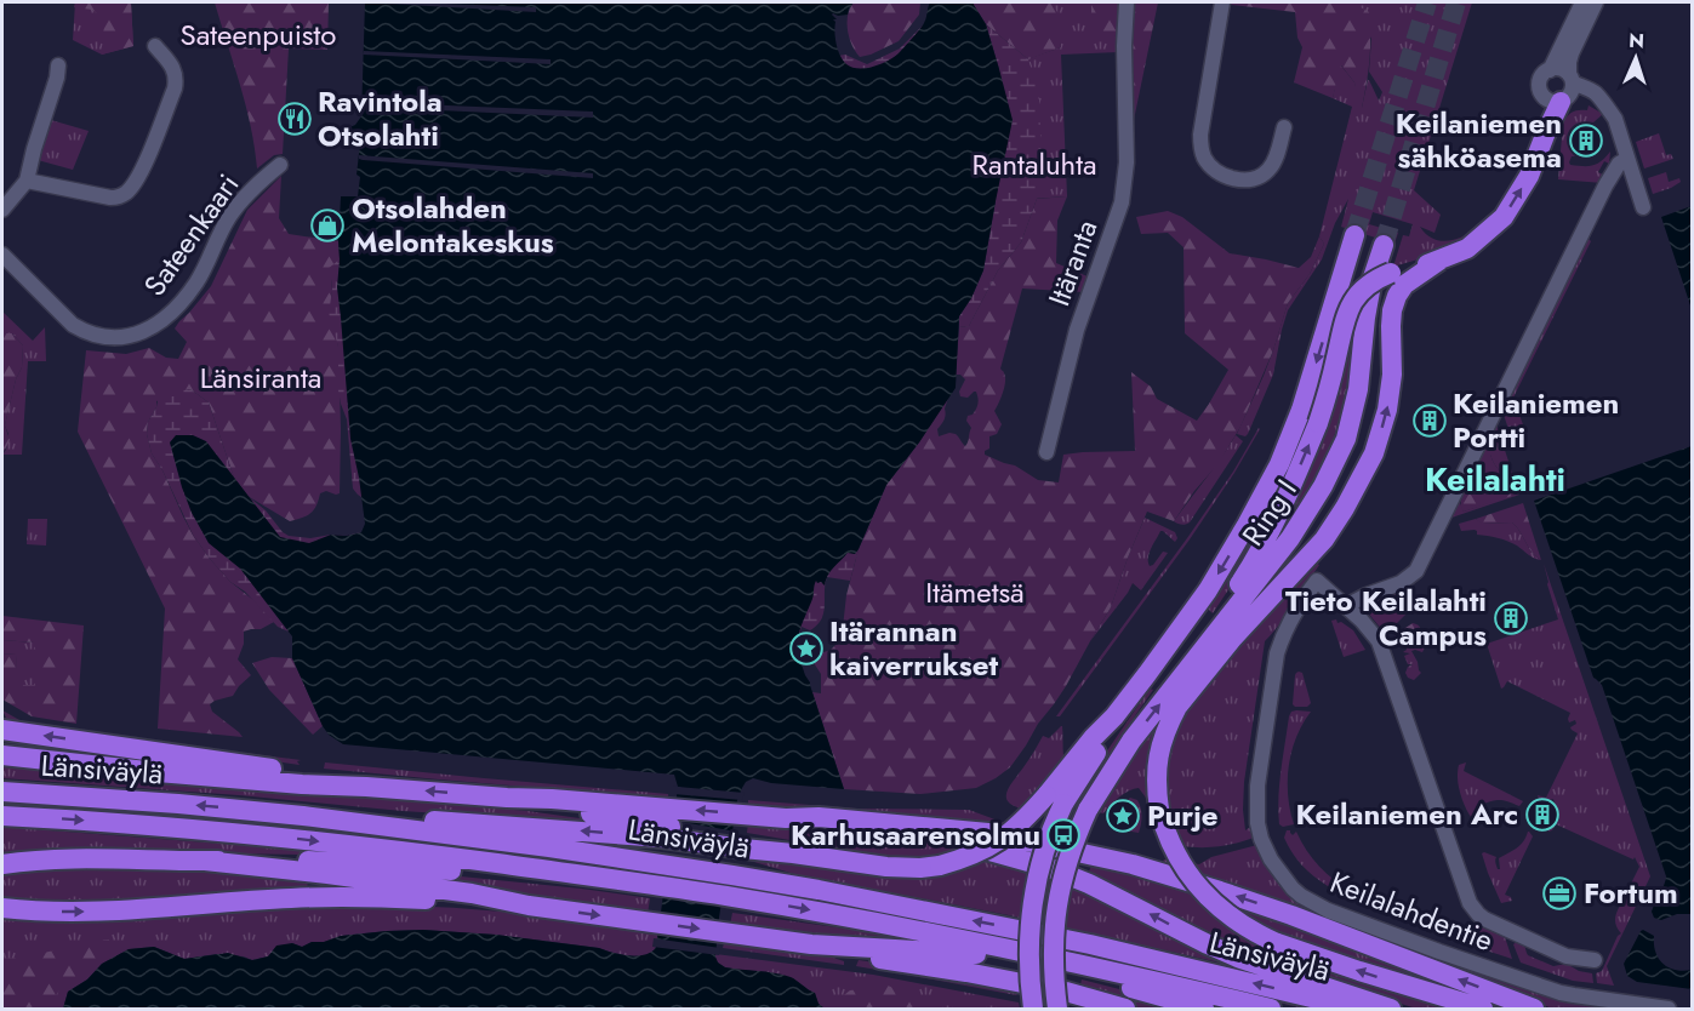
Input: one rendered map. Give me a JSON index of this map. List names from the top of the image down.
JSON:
{
  "streets": {
    "highway": ["Ring I", "Länsiväylä"],
    "street": ["Sateenkaari", "Itäranta", "Keilalahdentie"]
  },
  "districts": ["Keilalahti"],
  "parks": [
    "Sateenpuisto",
    "Rantaluhta",
    "Länsiranta",
    "Itämetsä"
  ],
  "places": {
    "restaurant": ["Ravintola Otsolahti"],
    "building": [
      "Keilaniemen sähköasema",
      "Keilaniemen Portti",
      "Tieto Keilalahti Campus",
      "Keilaniemen Arc"
    ],
    "shop": ["Otsolahden Melontakeskus"],
    "place": ["Itärannan kaiverrukset", "Purje"],
    "bus stop": ["Karhusaarensolmu"],
    "office": ["Fortum"]
  },
  "north": "top"
}
